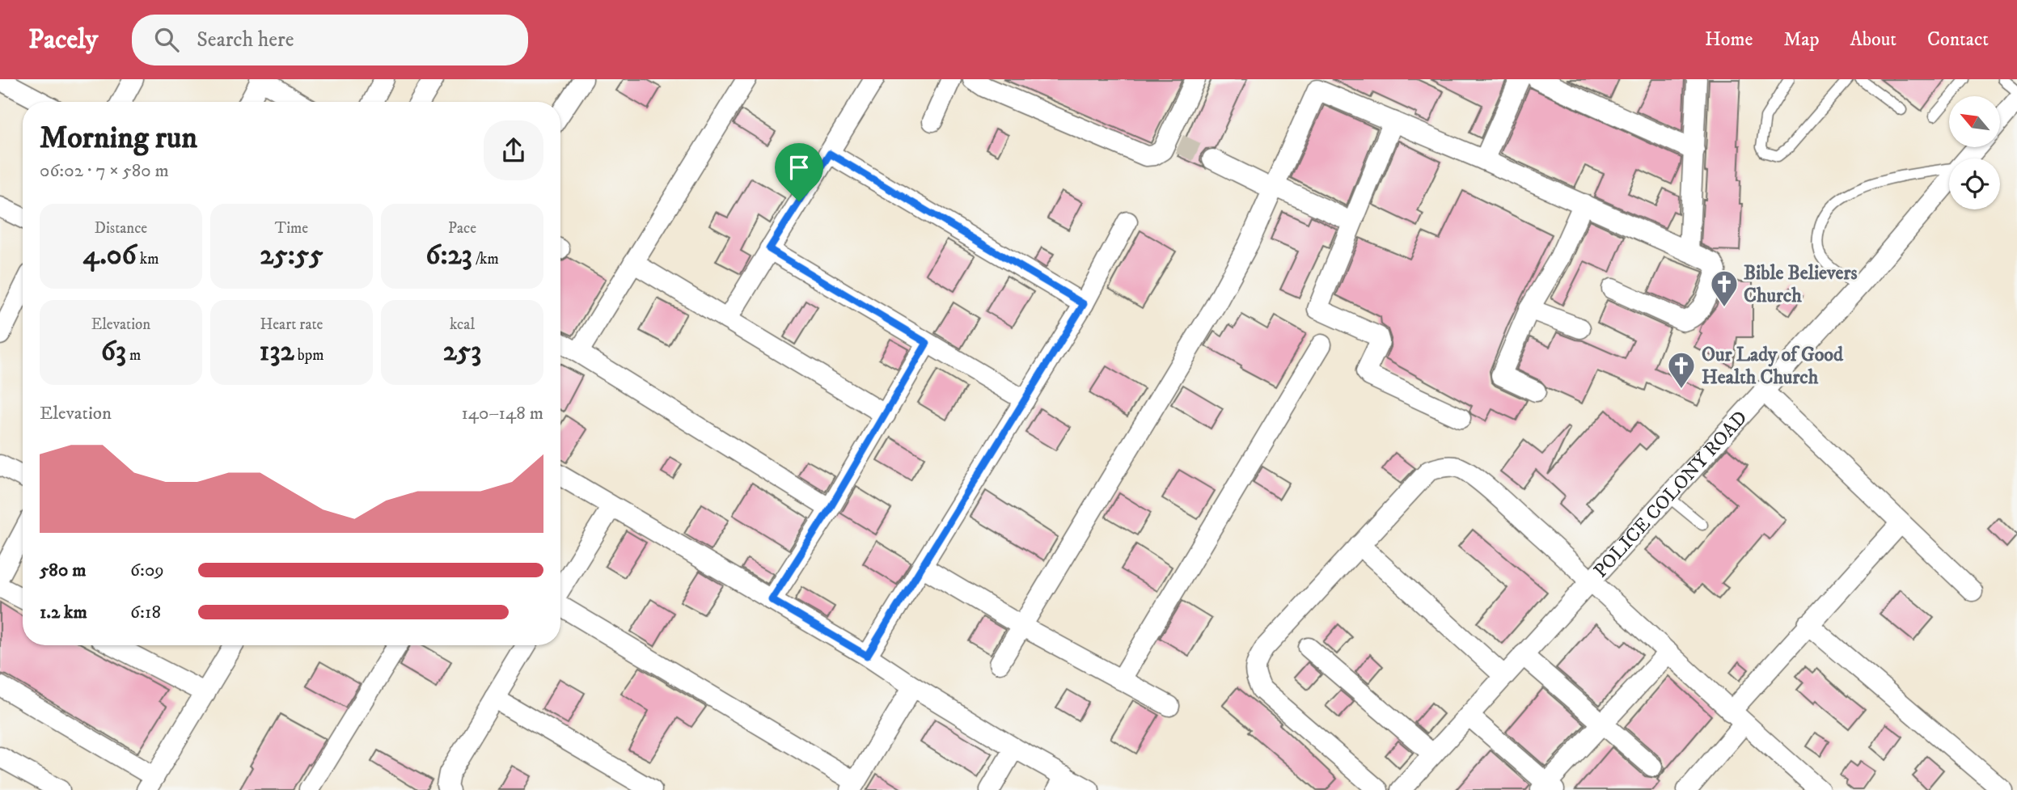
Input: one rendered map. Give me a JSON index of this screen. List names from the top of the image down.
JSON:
{
  "streets": {
    "street": ["POLICE COLONY ROAD"]
  },
  "places": {
    "church": ["Bible Believers Church", "Our Lady of Good Health Church"]
  },
  "north": "top left",
  "page": {
    "header": "Pacely",
    "search": "Search here",
    "nav": [
      "Home",
      "Map",
      "About",
      "Contact"
    ],
    "heading": ["Morning run", "06:02 · 7 × 580 m"],
    "stats": [
      ["Distance", "4.06 km"],
      ["Time", "25:55"],
      ["Pace", "6:23 /km"],
      ["Elevation", "63 m"],
      ["Heart rate", "132 bpm"],
      ["kcal", "253"]
    ],
    "chart": ["Elevation", "140–148 m"],
    "list": [
      {
        "name": "580 m",
        "note": "6:09"
      },
      {
        "name": "1.2 km",
        "note": "6:18"
      }
    ]
  }
}
